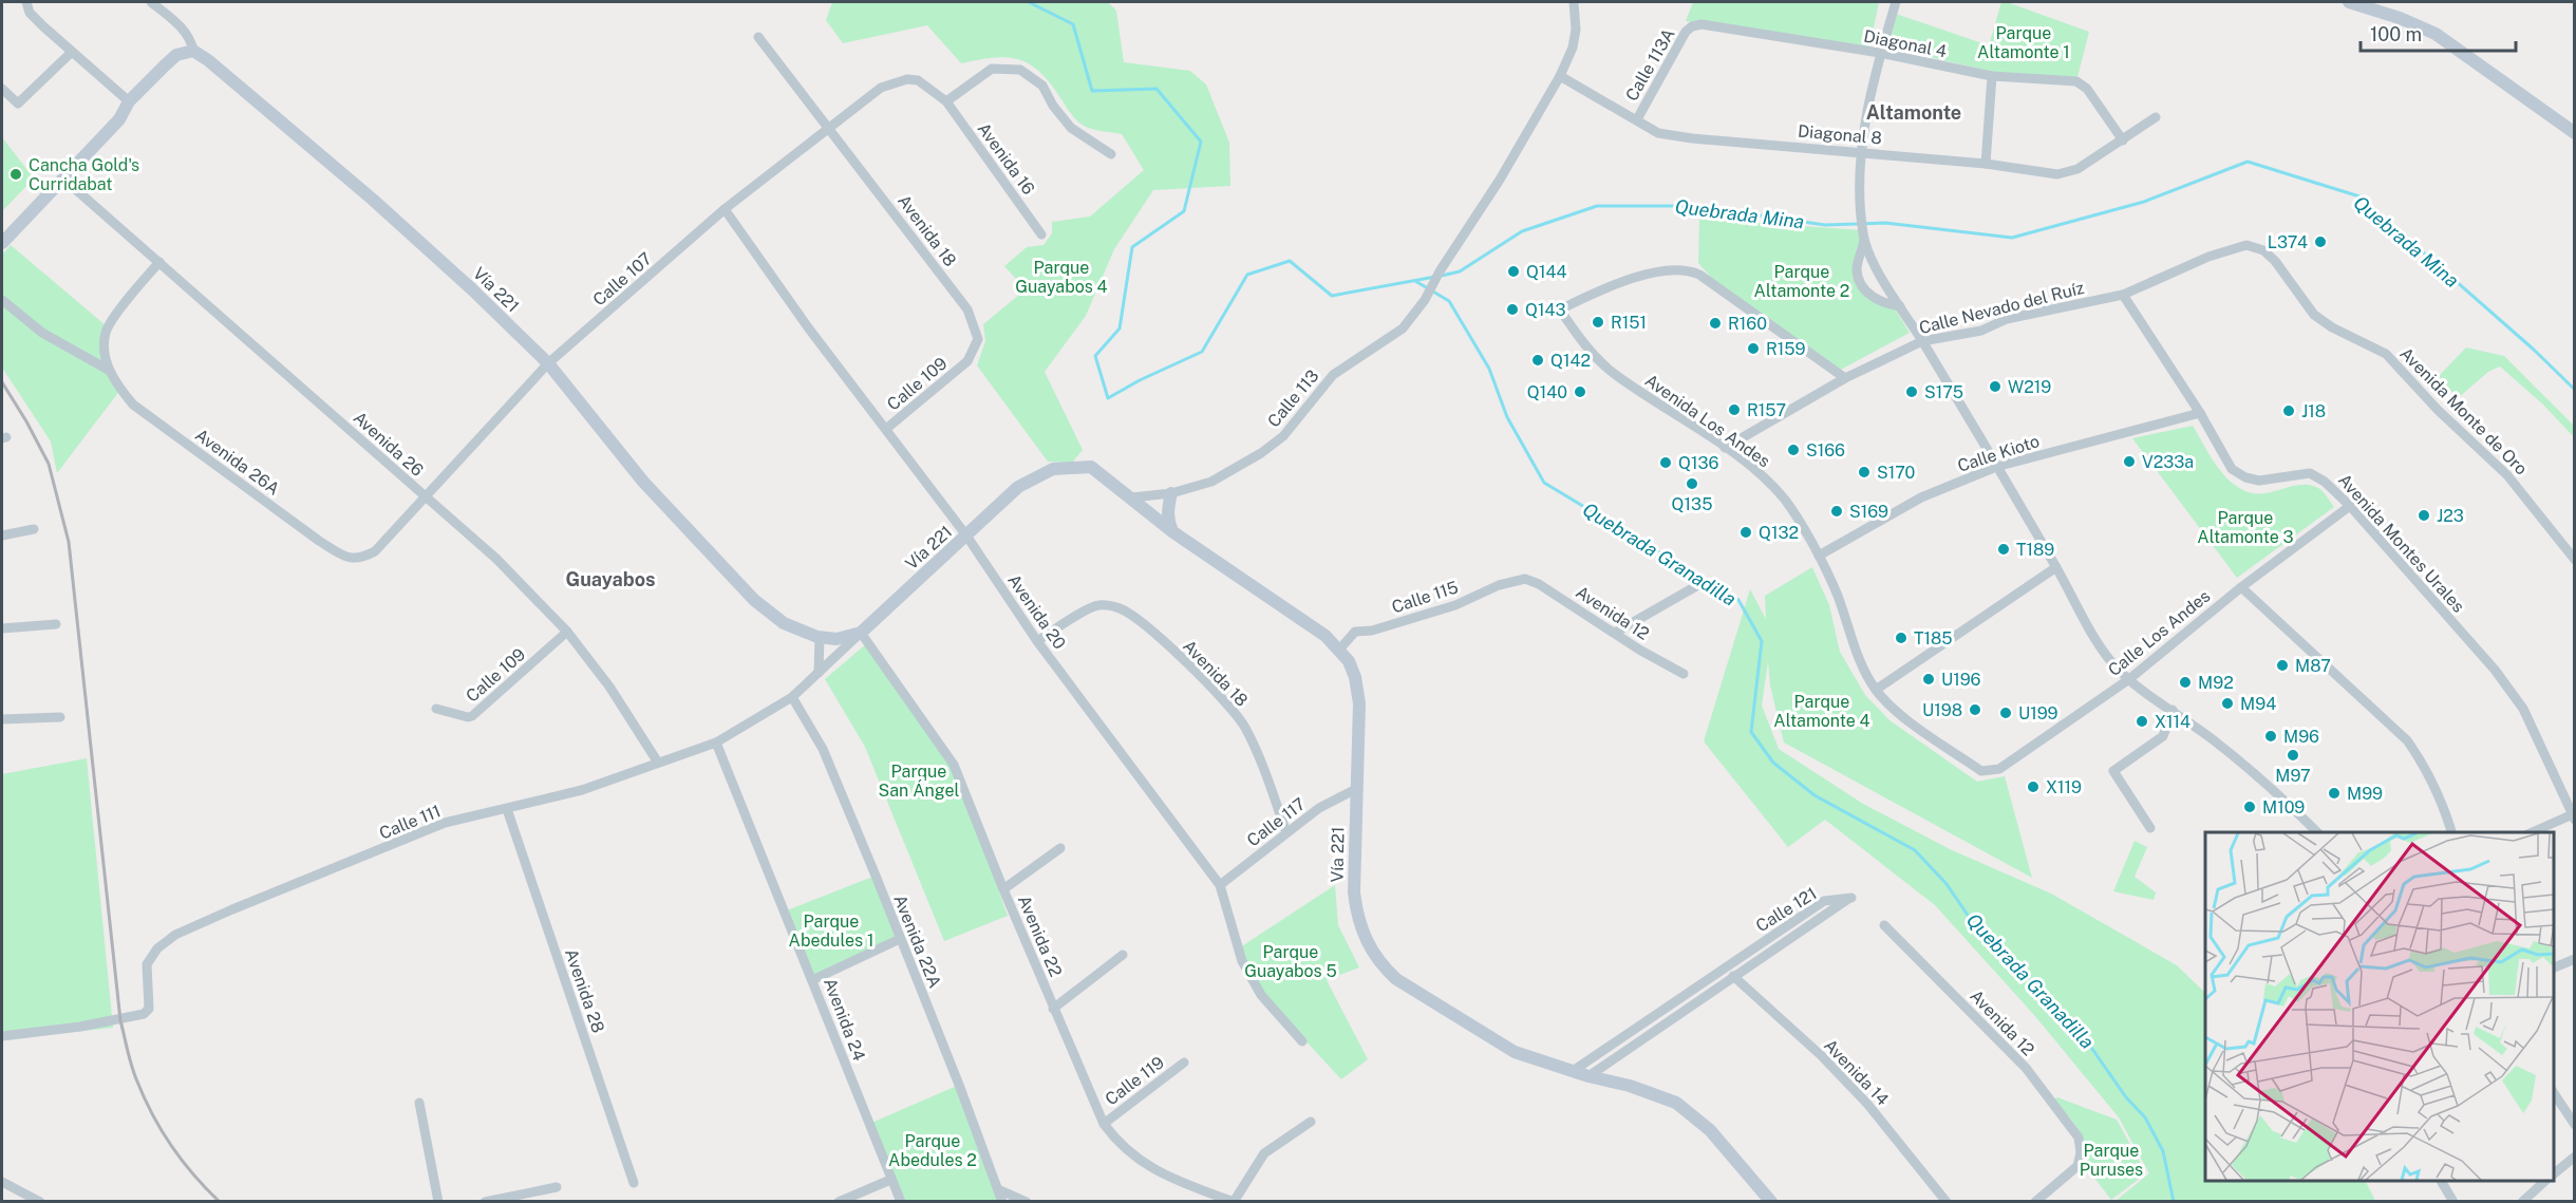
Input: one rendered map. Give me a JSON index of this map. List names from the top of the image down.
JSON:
{
  "streets": {
    "main road": ["Vía 221"],
    "street": [
      "Diagonal 4",
      "Calle 113A",
      "Diagonal 8",
      "Avenida 16",
      "Avenida 18",
      "Calle 107",
      "Calle Nevado del Ruíz",
      "Calle 109",
      "Calle 113",
      "Avenida Monte de Oro",
      "Avenida Los Andes",
      "Avenida 26",
      "Calle Kioto",
      "Avenida 26A",
      "Avenida Montes Urales",
      "Calle 115",
      "Avenida 20",
      "Avenida 12",
      "Calle Los Andes",
      "Calle 111",
      "Calle 117",
      "Calle 121",
      "Avenida 22",
      "Avenida 22A",
      "Avenida 28",
      "Avenida 24",
      "Avenida 14",
      "Calle 119"
    ]
  },
  "crossings": [
    ["Diagonal 4", "Calle 113A"],
    ["Diagonal 4", "Diagonal 8"],
    ["Calle 113A", "Diagonal 8"],
    ["Diagonal 8", "Calle 113"],
    ["Avenida 16", "Calle 107"],
    ["Avenida 18", "Calle 107"],
    ["Avenida 18", "Calle 109"],
    ["Avenida 18", "Avenida 20"],
    ["Avenida 18", "Calle 117"],
    ["Calle 107", "Vía 221"],
    ["Calle 107", "Avenida 26"],
    ["Calle 107", "Avenida 26A"],
    ["Calle 107", "Avenida 20"],
    ["Vía 221", "Calle 113"],
    ["Vía 221", "Calle 115"],
    ["Vía 221", "Avenida 20"],
    ["Vía 221", "Calle 111"],
    ["Vía 221", "Calle 117"],
    ["Vía 221", "Calle 121"],
    ["Vía 221", "Avenida 22"],
    ["Calle Nevado del Ruíz", "Avenida Monte de Oro"],
    ["Calle Nevado del Ruíz", "Avenida Los Andes"],
    ["Calle Nevado del Ruíz", "Avenida Montes Urales"],
    ["Calle 109", "Avenida 26"],
    ["Calle 109", "Avenida 20"],
    ["Avenida Los Andes", "Calle Kioto"],
    ["Avenida Los Andes", "Calle Los Andes"],
    ["Avenida 26", "Avenida 26A"],
    ["Avenida 26", "Calle 111"],
    ["Calle Kioto", "Avenida Montes Urales"],
    ["Avenida Montes Urales", "Calle Los Andes"],
    ["Calle 115", "Avenida 12"],
    ["Avenida 20", "Calle 117"],
    ["Calle 111", "Avenida 22"],
    ["Calle 111", "Avenida 22A"],
    ["Calle 111", "Avenida 28"],
    ["Calle 111", "Avenida 24"],
    ["Calle 121", "Avenida 14"],
    ["Avenida 22", "Calle 119"]
  ],
  "districts": ["Altamonte", "Guayabos"],
  "water": ["Quebrada Mina", "Quebrada Granadilla"],
  "parks": [
    "Parque Altamonte 1",
    "Parque Guayabos 4",
    "Parque Altamonte 2",
    "Parque Altamonte 3",
    "Parque Altamonte 4",
    "Parque San Ángel",
    "Parque Abedules 1",
    "Parque Guayabos 5",
    "Parque Abedules 2",
    "Parque Puruses"
  ],
  "places": [
    "Cancha Gold's Curridabat",
    "L374",
    "Q144",
    "Q143",
    "R151",
    "R160",
    "R159",
    "Q142",
    "W219",
    "Q140",
    "S175",
    "R157",
    "J18",
    "S166",
    "V233a",
    "Q136",
    "S170",
    "Q135",
    "S169",
    "J23",
    "Q132",
    "T189",
    "T185",
    "M87",
    "U196",
    "M92",
    "M94",
    "U198",
    "U199",
    "X114",
    "M96",
    "M97",
    "X119",
    "M99",
    "M109"
  ],
  "scale_bar": "100 m"
}
